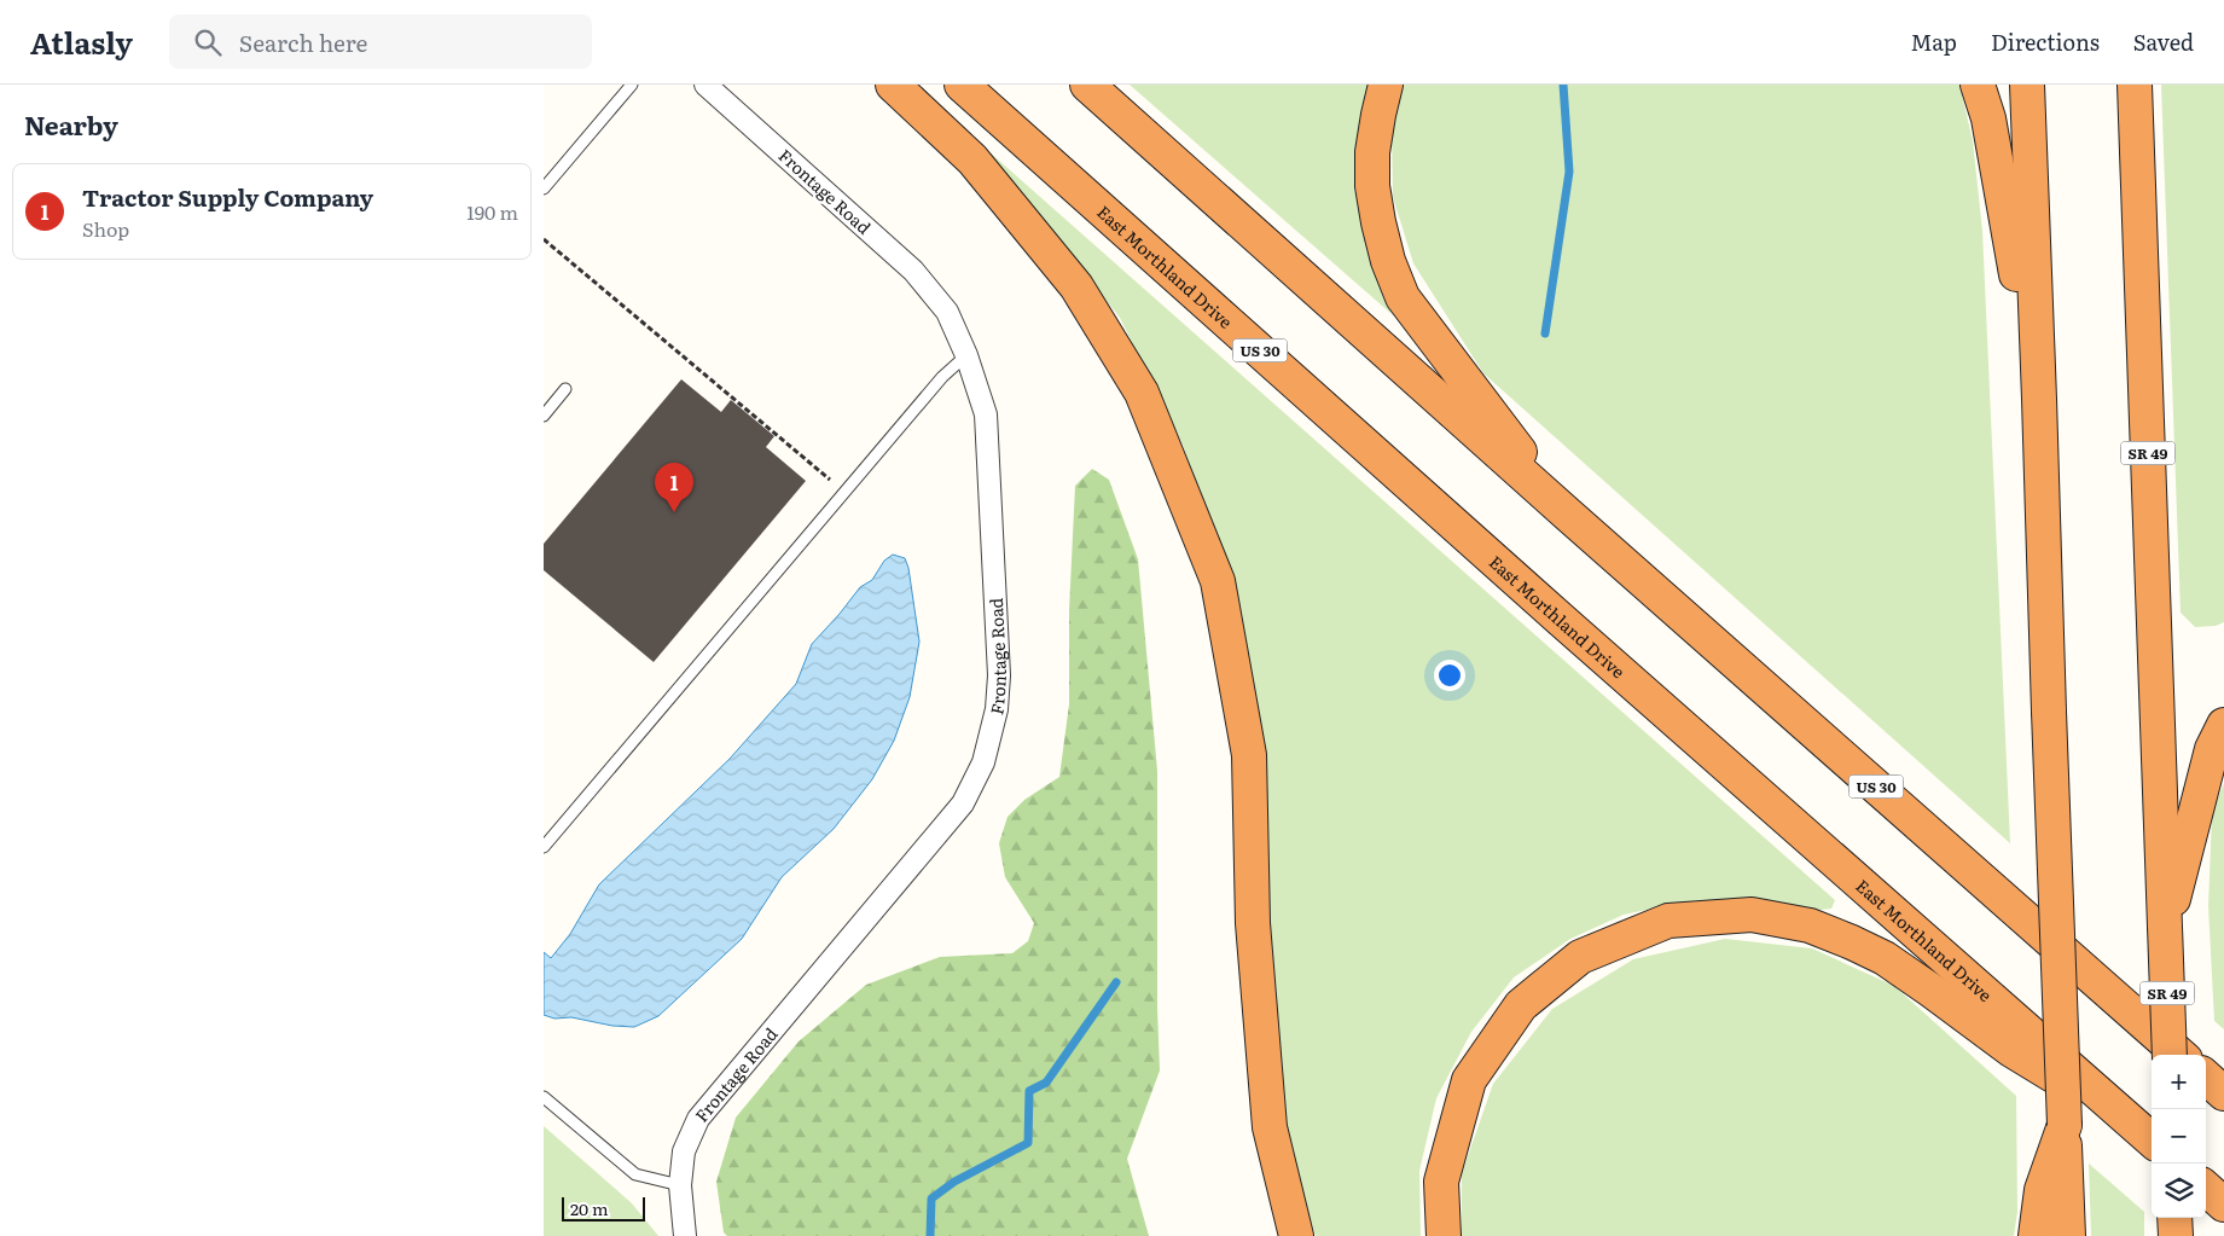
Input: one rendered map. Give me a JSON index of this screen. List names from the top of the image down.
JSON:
{
  "streets": {
    "highway": ["East Morthland Drive", "US 30", "SR 49"],
    "street": ["Frontage Road"]
  },
  "scale_bar": "20 m",
  "page": {
    "header": "Atlasly",
    "search": "Search here",
    "nav": ["Map", "Directions", "Saved"],
    "heading": "Nearby",
    "list": [
      {
        "mark": "1",
        "name": "Tractor Supply Company",
        "note": "Shop",
        "value": "190 m"
      }
    ],
    "pins": "1",
    "map_buttons": ["+", "−"],
    "scale": "20 m"
  }
}
